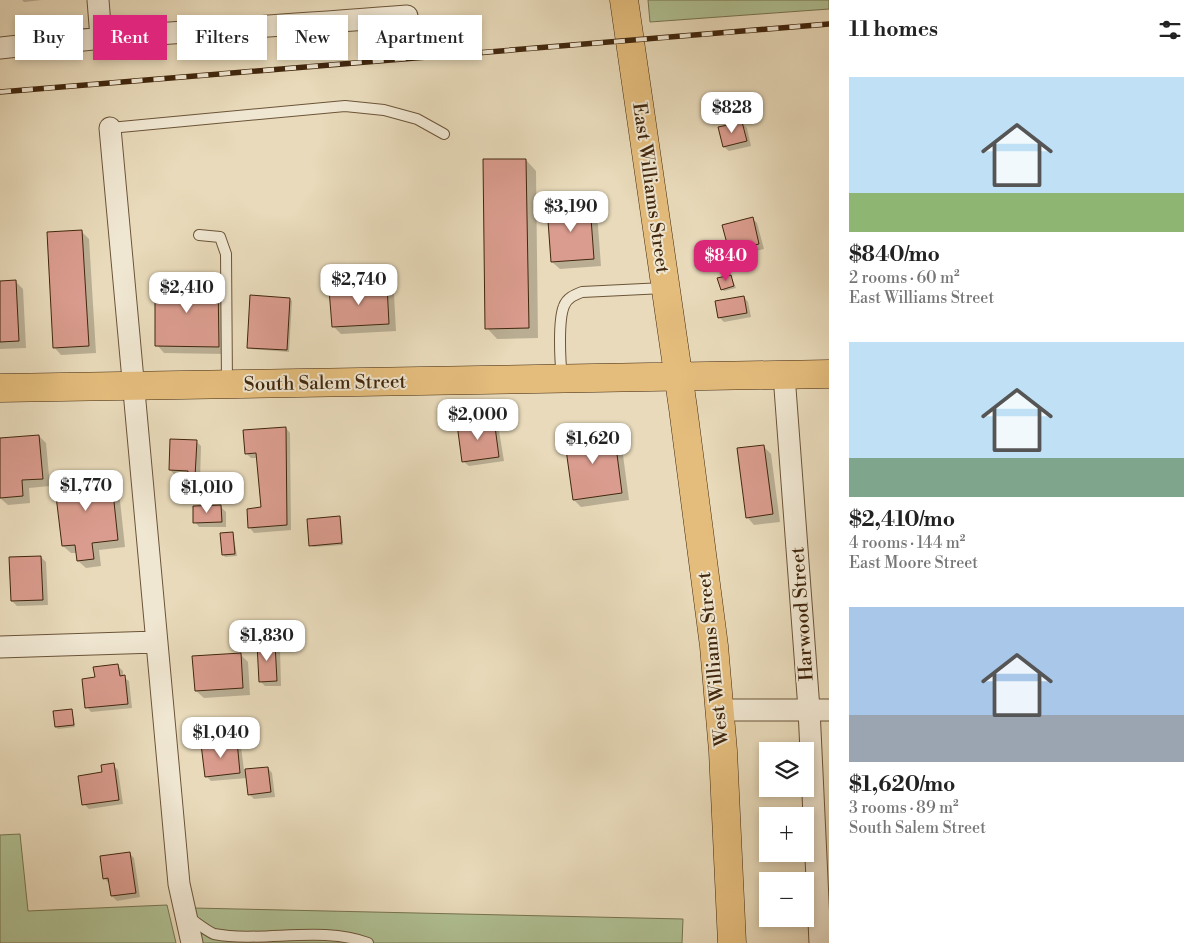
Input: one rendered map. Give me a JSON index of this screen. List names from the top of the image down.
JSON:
{
  "streets": {
    "main road": ["East Williams Street", "South Salem Street", "West Williams Street"],
    "street": ["Harwood Street"]
  },
  "crossings": [
    ["East Williams Street", "South Salem Street"],
    ["East Williams Street", "West Williams Street"],
    ["South Salem Street", "Harwood Street"],
    ["South Salem Street", "West Williams Street"]
  ],
  "page": {
    "heading": "11 homes",
    "chip": [
      "Buy",
      "Rent",
      "Filters",
      "New",
      "Apartment"
    ],
    "list": [
      {
        "name": "$840/mo",
        "note": "2 rooms · 60 m² · East Williams Street"
      },
      {
        "name": "$2,410/mo",
        "note": "4 rooms · 144 m² · East Moore Street"
      },
      {
        "name": "$1,620/mo",
        "note": "3 rooms · 89 m² · South Salem Street"
      }
    ],
    "price": [
      "$828",
      "$3,190",
      "$840",
      "$2,740",
      "$2,410",
      "$2,000",
      "$1,620",
      "$1,770",
      "$1,010",
      "$1,830",
      "$1,040"
    ],
    "map_buttons": ["+", "−"]
  }
}
